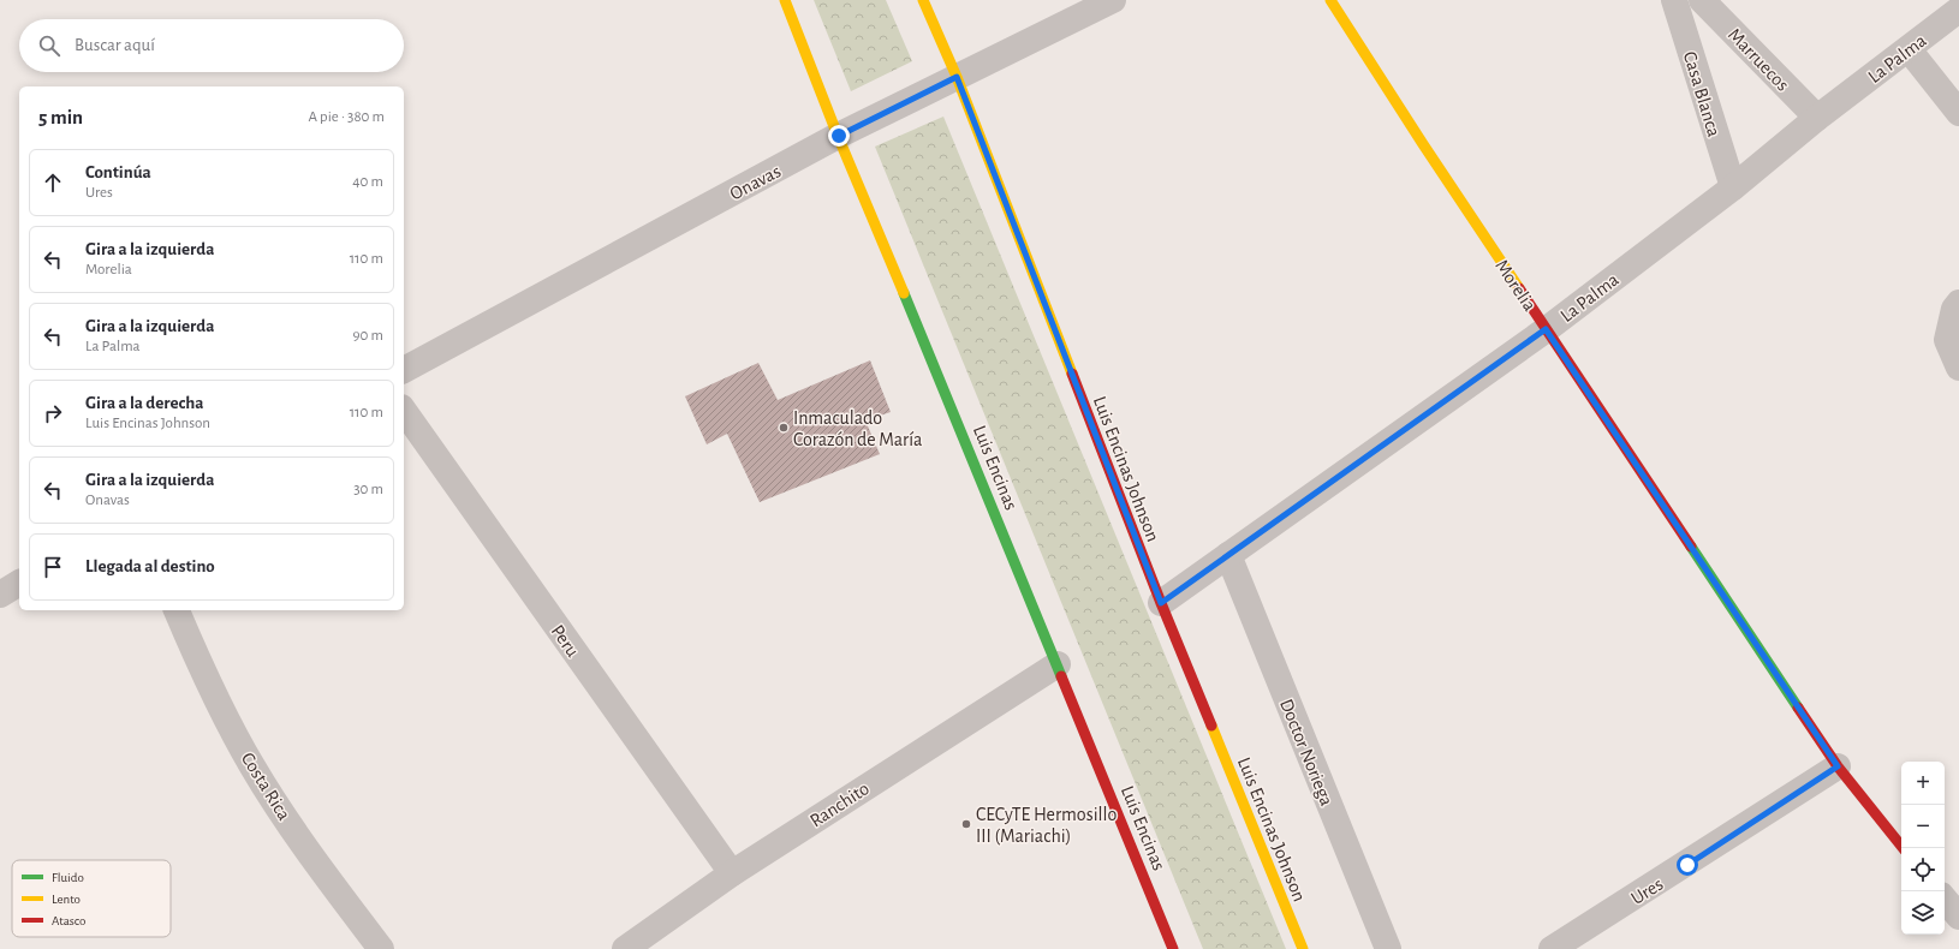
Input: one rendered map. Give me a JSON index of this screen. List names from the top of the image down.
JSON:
{
  "streets": {
    "main road": ["Morelia", "Luis Encinas", "Luis Encinas Johnson"],
    "street": [
      "La Palma",
      "Marruecos",
      "Casa Blanca",
      "Onavas",
      "Peru",
      "Doctor Noriega",
      "Costa Rica",
      "Ranchito",
      "Ures"
    ]
  },
  "crossings": [
    ["La Palma", "Marruecos"],
    ["La Palma", "Casa Blanca"],
    ["La Palma", "Morelia"],
    ["La Palma", "Luis Encinas Johnson"],
    ["La Palma", "Doctor Noriega"],
    ["Onavas", "Luis Encinas"],
    ["Onavas", "Luis Encinas Johnson"],
    ["Morelia", "Ures"],
    ["Luis Encinas", "Ranchito"],
    ["Peru", "Ranchito"]
  ],
  "places": ["Inmaculado Corazón de María", "CECyTE Hermosillo III (Mariachi)"],
  "legend": ["Fluido", "Lento", "Atasco"],
  "page": {
    "search": "Buscar aquí",
    "heading": ["5 min", "A pie · 380 m"],
    "list": [
      ["Continúa", "Ures", "40 m"],
      ["Gira a la izquierda", "Morelia", "110 m"],
      ["Gira a la izquierda", "La Palma", "90 m"],
      ["Gira a la derecha", "Luis Encinas Johnson", "110 m"],
      ["Gira a la izquierda", "Onavas", "30 m"],
      "Llegada al destino"
    ],
    "map_buttons": ["+", "−"]
  }
}
